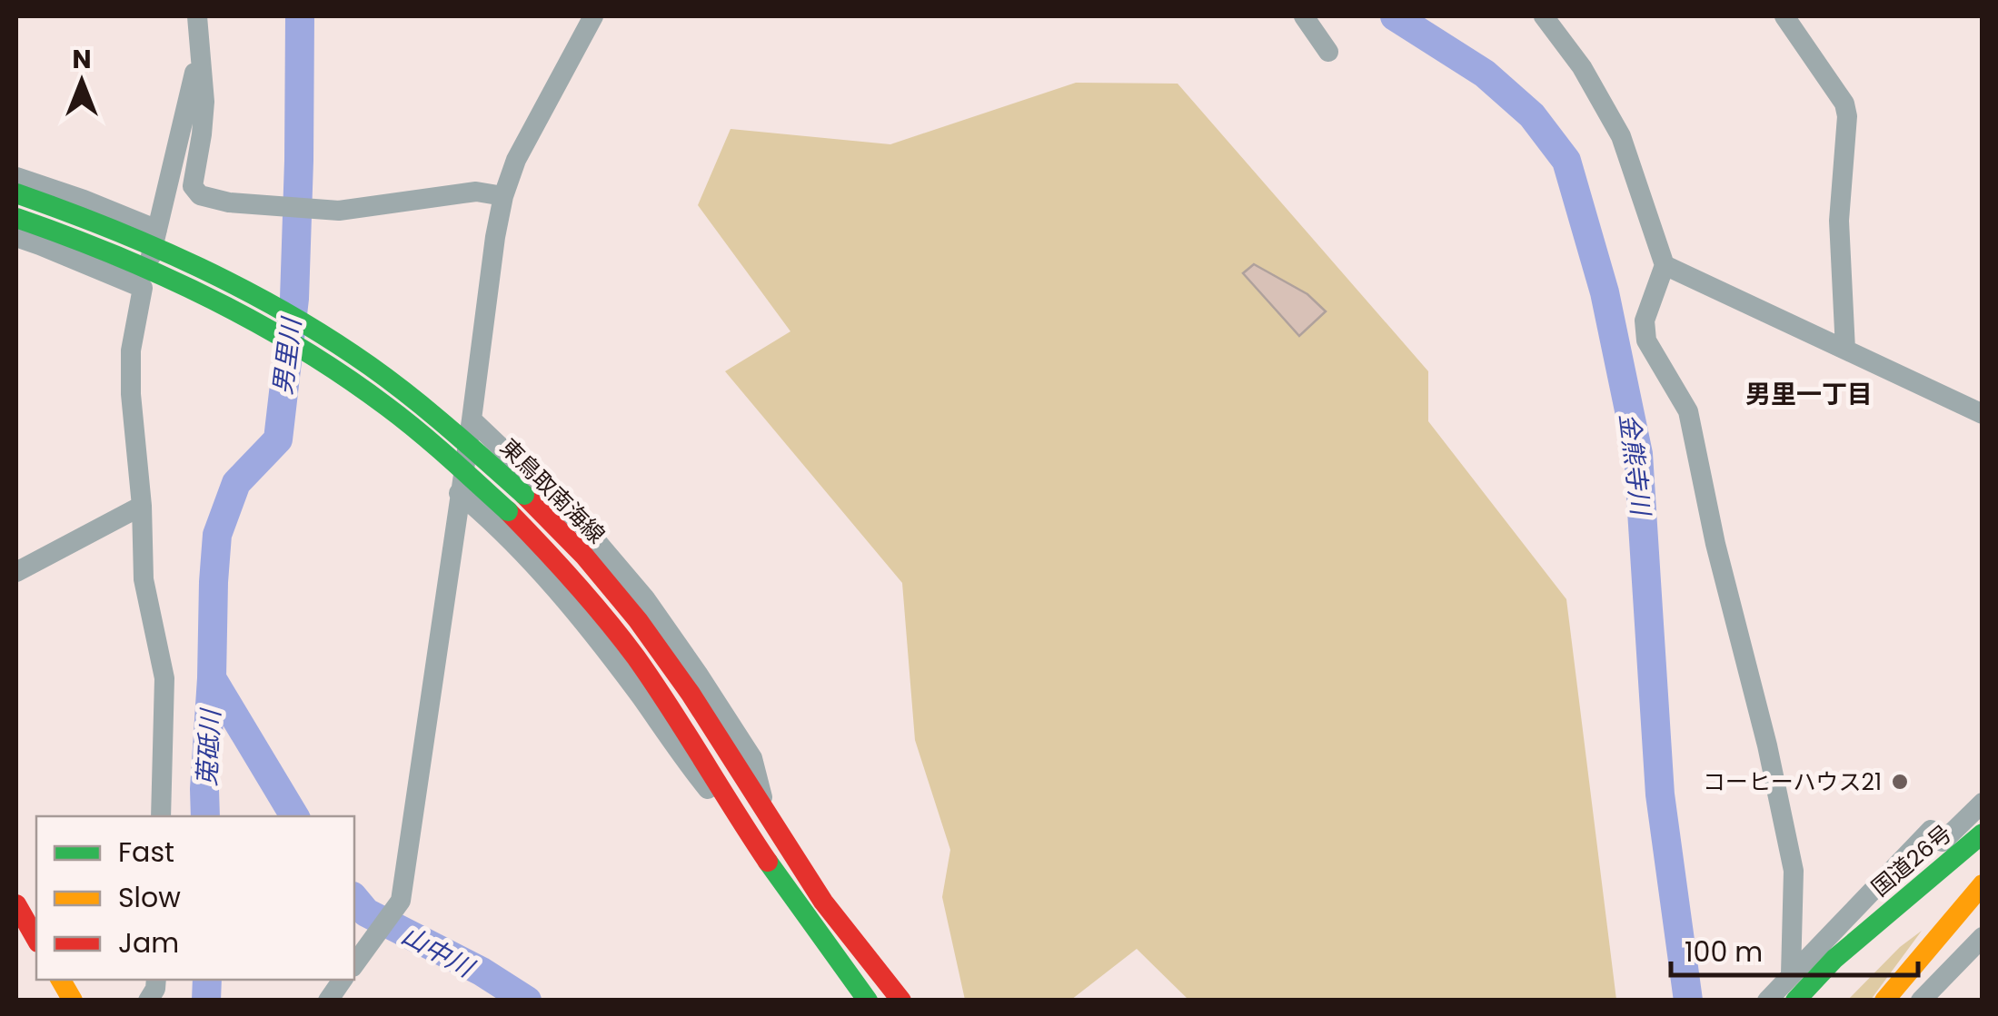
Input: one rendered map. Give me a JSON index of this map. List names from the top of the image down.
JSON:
{
  "streets": {
    "main road": ["東鳥取南海線", "国道26号"]
  },
  "districts": ["男里一丁目"],
  "water": [
    "男里川",
    "金熊寺川",
    "莵砥川",
    "山中川"
  ],
  "places": ["コーヒーハウス21"],
  "legend": ["Fast", "Slow", "Jam"],
  "scale_bar": "100 m",
  "north": "top"
}
